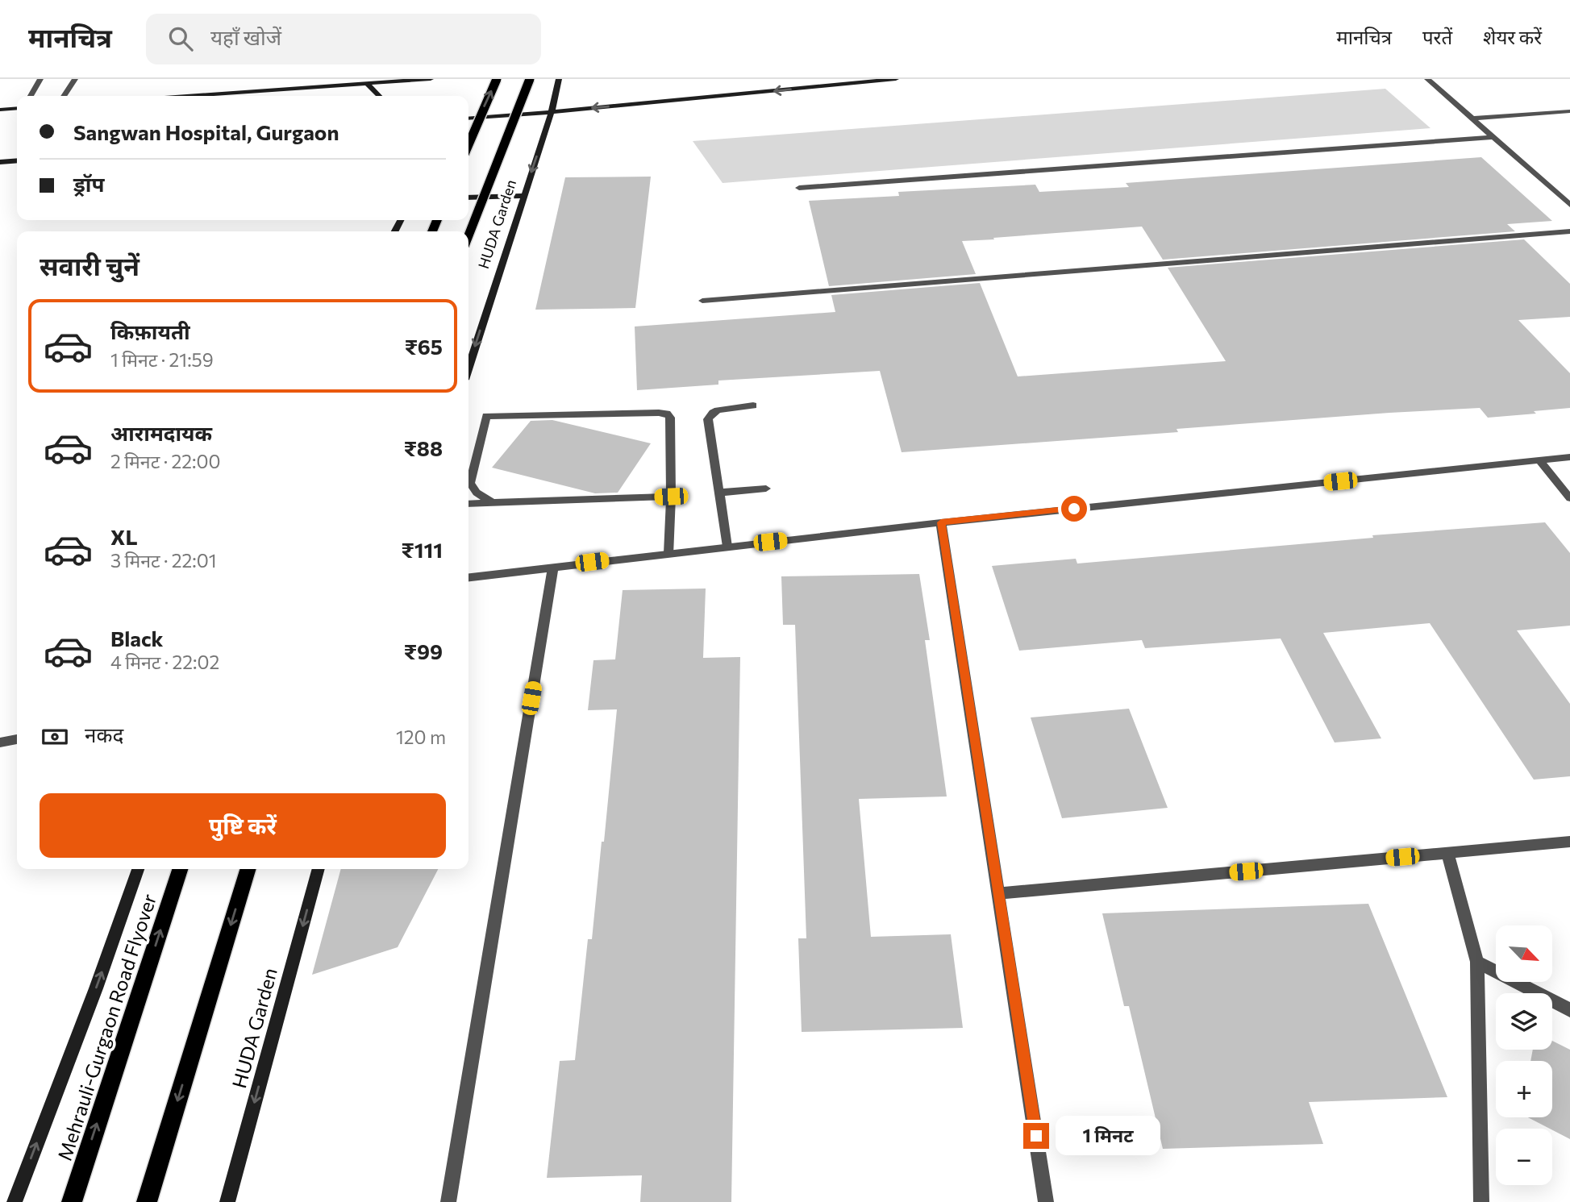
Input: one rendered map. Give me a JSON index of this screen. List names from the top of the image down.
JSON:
{
  "streets": {
    "main road": ["Mehrauli-Gurgaon Road Flyover"],
    "street": ["HUDA Garden"]
  },
  "one_way": ["HUDA Garden"],
  "north": "bottom right",
  "page": {
    "header": "मानचित्र",
    "search": "यहाँ खोजें",
    "nav": ["मानचित्र", "परतें", "शेयर करें"],
    "banner": ["Sangwan Hospital, Gurgaon", "ड्रॉप"],
    "heading": "सवारी चुनें",
    "list": [
      {
        "name": "किफ़ायती",
        "note": "1 मिनट · 21:59",
        "value": "₹65"
      },
      {
        "name": "आरामदायक",
        "note": "2 मिनट · 22:00",
        "value": "₹88"
      },
      {
        "name": "XL",
        "note": "3 मिनट · 22:01",
        "value": "₹111"
      },
      {
        "name": "Black",
        "note": "4 मिनट · 22:02",
        "value": "₹99"
      }
    ],
    "pay": ["नकद", "120 m"],
    "buttons": "पुष्टि करें",
    "map_buttons": ["+", "−"],
    "bubble": "1 मिनट"
  }
}
